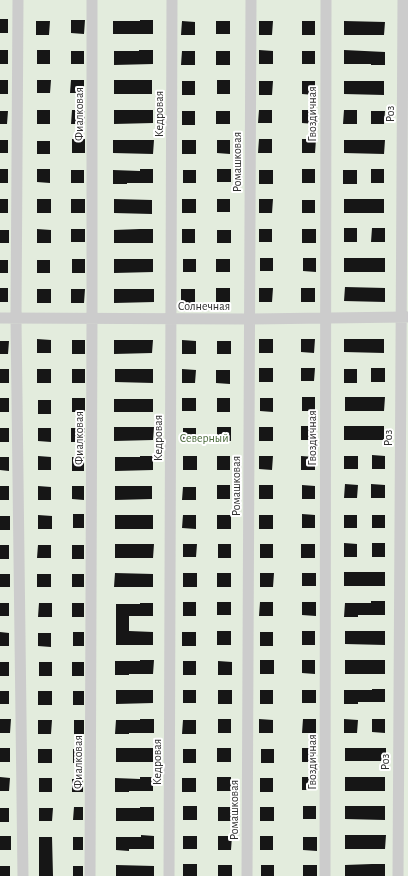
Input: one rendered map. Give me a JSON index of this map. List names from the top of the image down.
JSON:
{
  "streets": {
    "street": [
      "Фиалковая",
      "Кедровая",
      "Гвоздичная",
      "Роз",
      "Ромашковая",
      "Солнечная"
    ]
  },
  "crossings": [
    ["Фиалковая", "Солнечная"],
    ["Кедровая", "Солнечная"],
    ["Гвоздичная", "Солнечная"],
    ["Роз", "Солнечная"],
    ["Ромашковая", "Солнечная"]
  ],
  "parks": ["Северный"]
}
